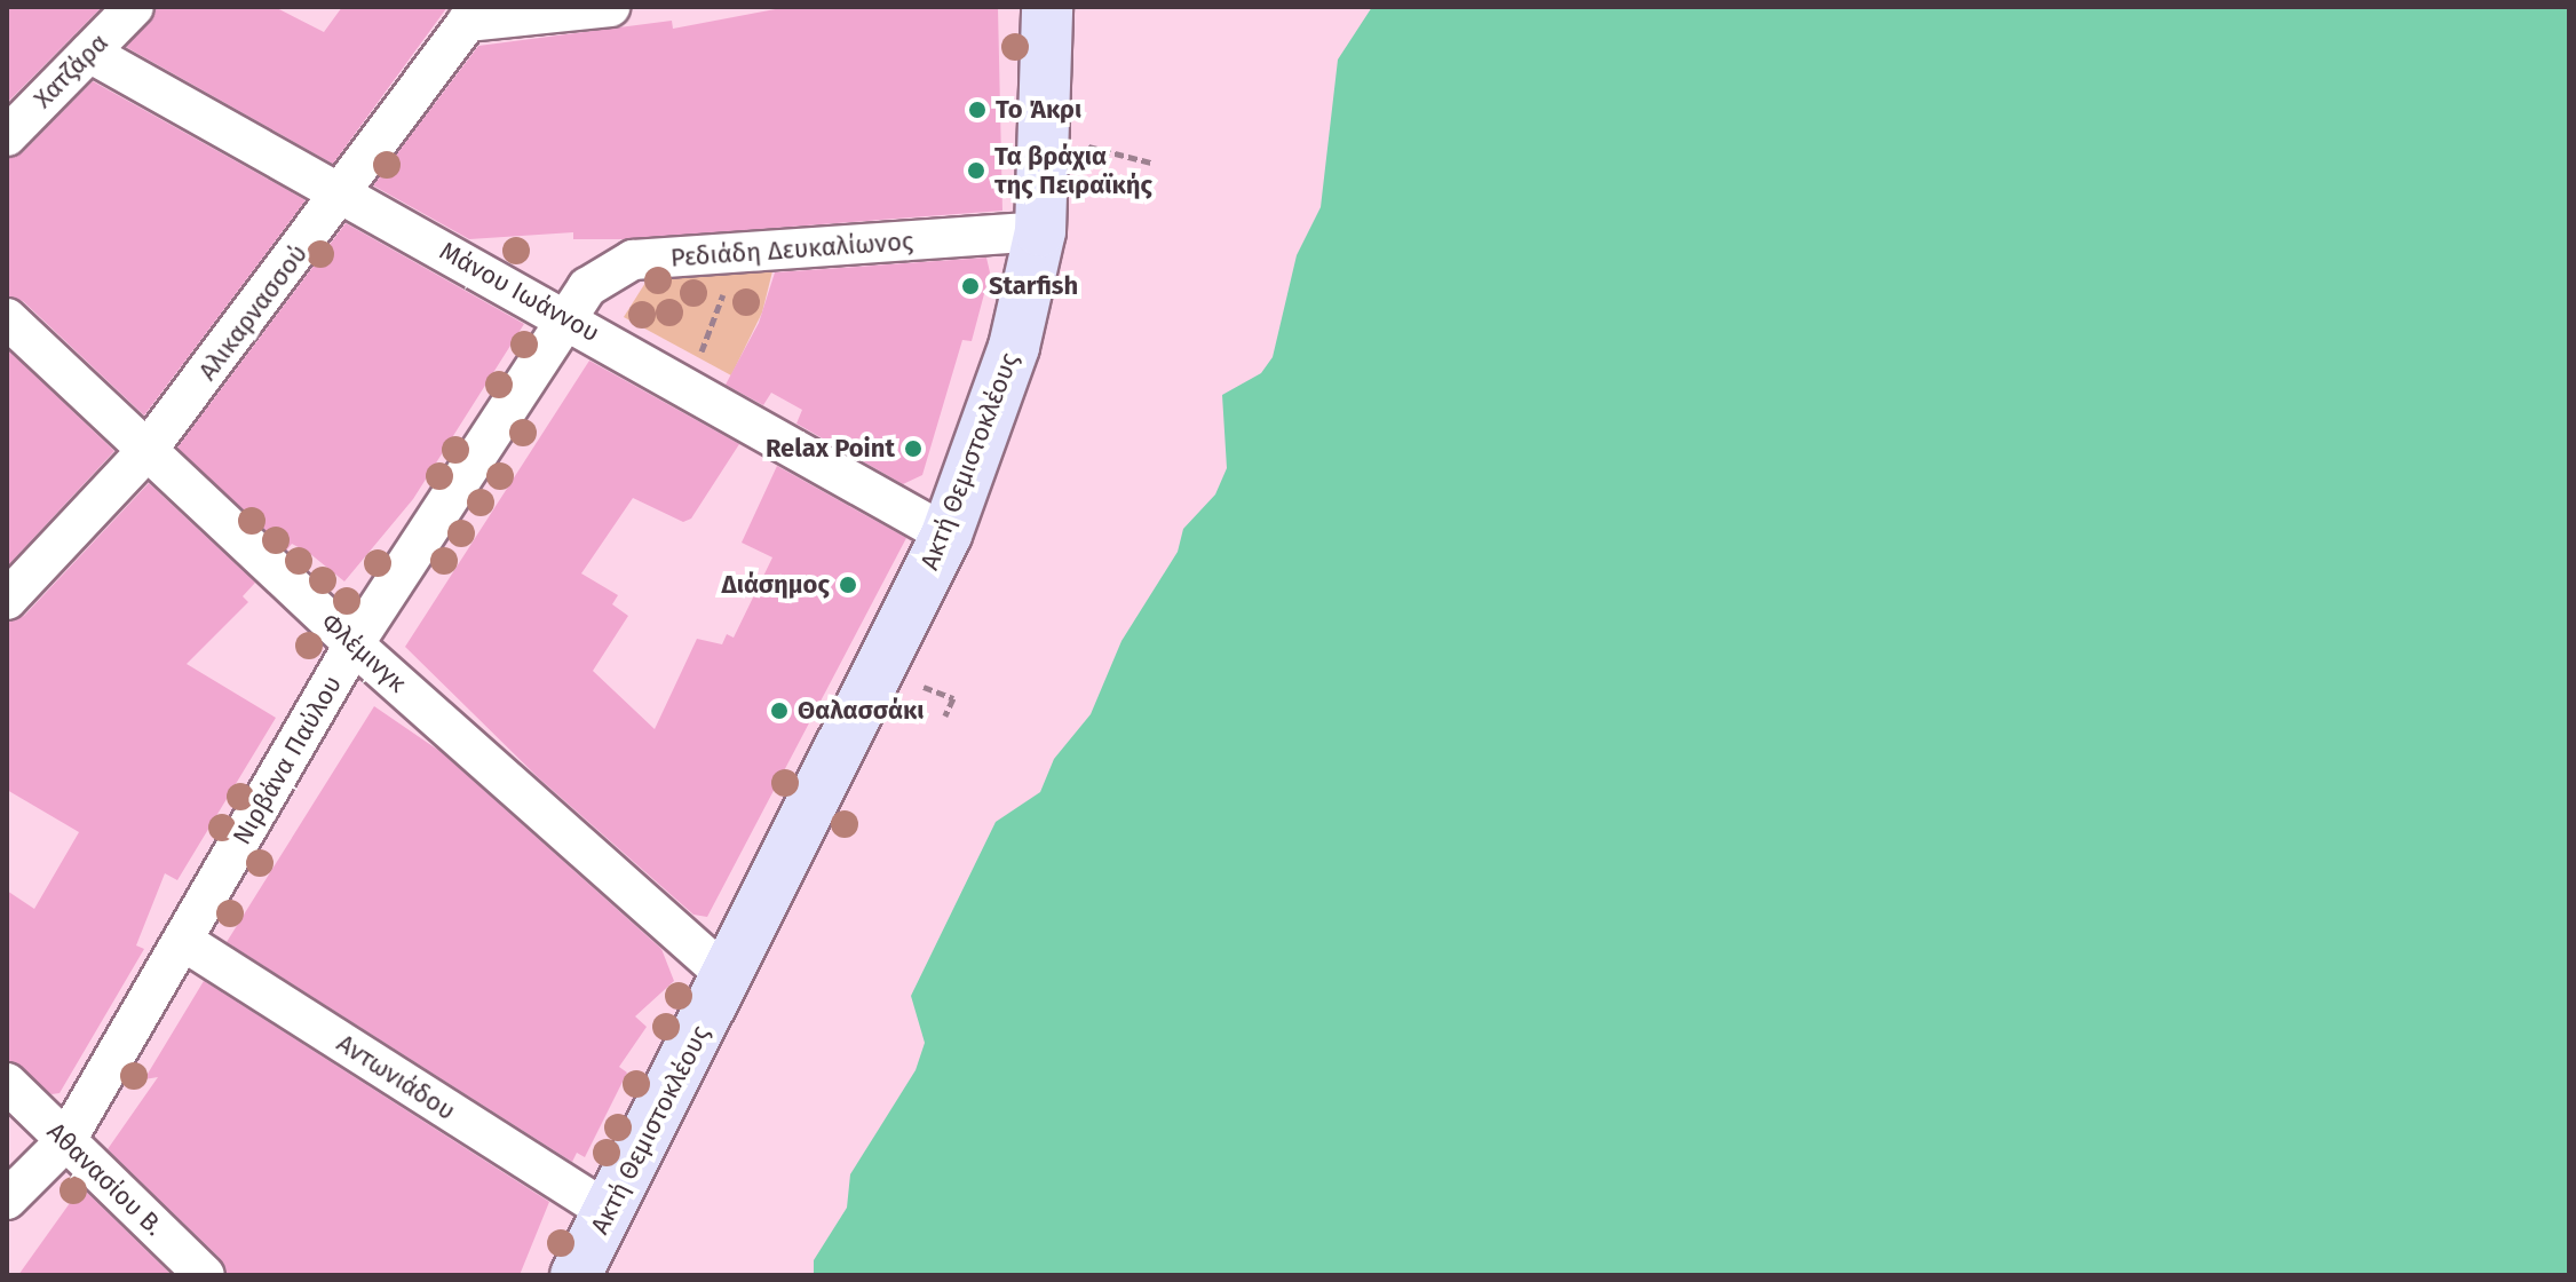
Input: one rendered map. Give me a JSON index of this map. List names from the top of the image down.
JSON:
{
  "streets": {
    "main road": ["Ακτή Θεμιστοκλέους"],
    "street": [
      "Χατζάρα",
      "Ρεδιάδη Δευκαλίωνος",
      "Μάνου Ιωάννου",
      "Αλικαρνασσού",
      "Φλέμινγκ",
      "Νιρβάνα Παύλου",
      "Αντωνιάδου",
      "Αθανασίου Β."
    ]
  },
  "crossings": [
    ["Χατζάρα", "Μάνου Ιωάννου"],
    ["Ρεδιάδη Δευκαλίωνος", "Μάνου Ιωάννου"],
    ["Ρεδιάδη Δευκαλίωνος", "Ακτή Θεμιστοκλέους"],
    ["Ρεδιάδη Δευκαλίωνος", "Νιρβάνα Παύλου"],
    ["Μάνου Ιωάννου", "Αλικαρνασσού"],
    ["Μάνου Ιωάννου", "Ακτή Θεμιστοκλέους"],
    ["Μάνου Ιωάννου", "Νιρβάνα Παύλου"],
    ["Αλικαρνασσού", "Φλέμινγκ"],
    ["Ακτή Θεμιστοκλέους", "Φλέμινγκ"],
    ["Ακτή Θεμιστοκλέους", "Αντωνιάδου"],
    ["Φλέμινγκ", "Νιρβάνα Παύλου"],
    ["Νιρβάνα Παύλου", "Αντωνιάδου"],
    ["Νιρβάνα Παύλου", "Αθανασίου Β."]
  ],
  "places": [
    "Το Άκρι",
    "Τα βράχια της Πειραϊκής",
    "Starfish",
    "Relax Point",
    "Διάσημος",
    "Θαλασσάκι"
  ]
}
